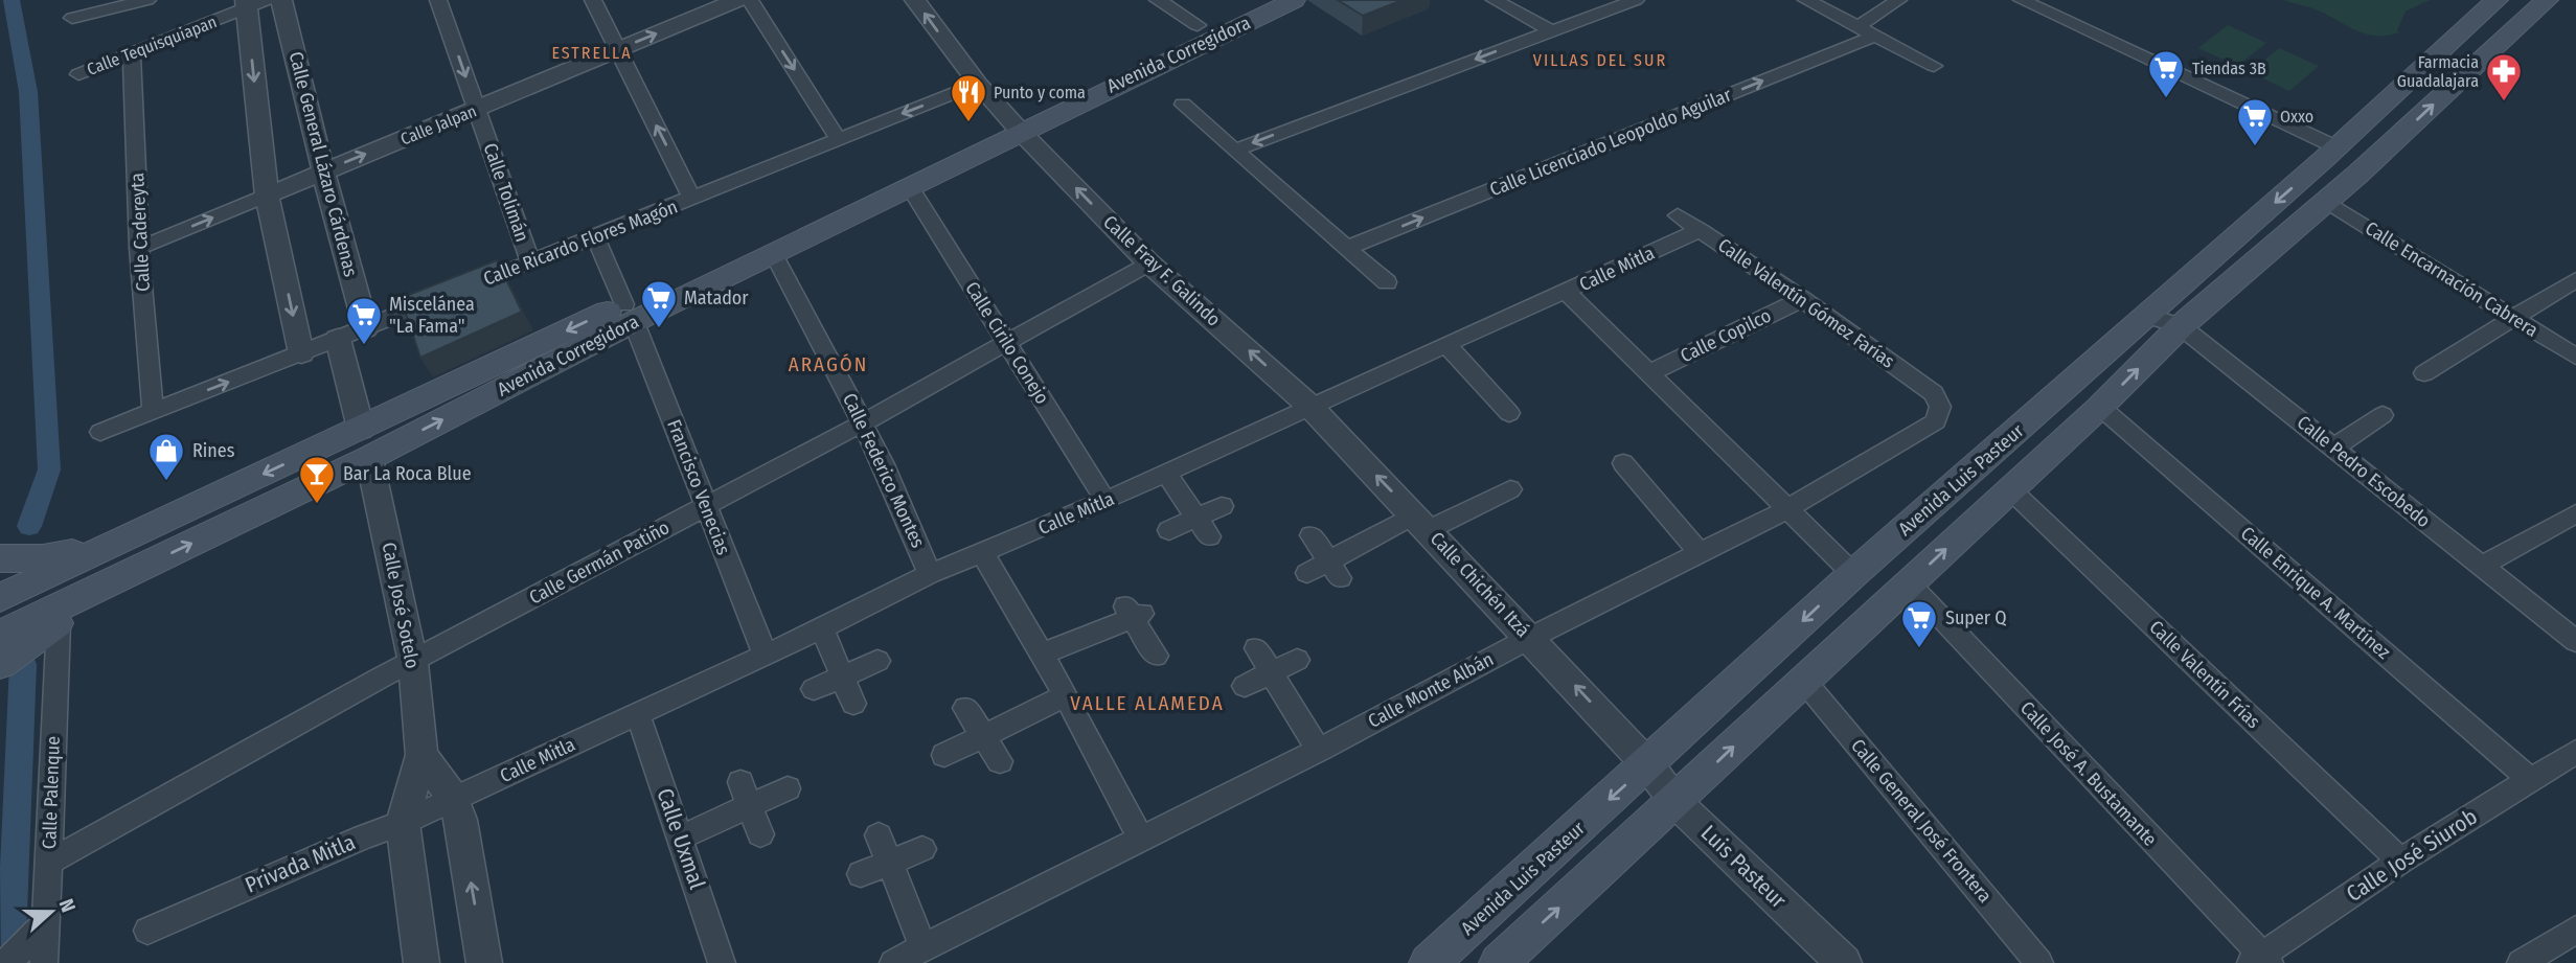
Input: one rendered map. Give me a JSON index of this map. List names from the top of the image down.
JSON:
{
  "streets": {
    "main road": ["Avenida Corregidora", "Avenida Luis Pasteur"],
    "street": [
      "Calle Tequisquiapan",
      "Calle Jalpan",
      "Calle Licenciado Leopoldo Aguilar",
      "Calle General Lázaro Cárdenas",
      "Calle Tolimán",
      "Calle Cadereyta",
      "Calle Ricardo Flores Magón",
      "Calle Mitla",
      "Calle Fray F. Galindo",
      "Calle Encarnación Cabrera",
      "Calle Valentín Gómez Farías",
      "Calle Copilco",
      "Calle Cirilo Conejo",
      "Calle Federico Montes",
      "Calle Pedro Escobedo",
      "Francisco Venecias",
      "Calle Germán Patiño",
      "Calle Chichén Itzá",
      "Calle Enrique A. Martínez",
      "Calle José Sotelo",
      "Calle Valentín Frías",
      "Calle Monte Albán",
      "Calle José A. Bustamante",
      "Calle Palenque",
      "Calle General José Frontera",
      "Calle Uxmal",
      "Calle José Siurob",
      "Privada Mitla",
      "Luis Pasteur"
    ]
  },
  "crossings": [
    ["Calle Tequisquiapan", "Calle Cadereyta"],
    ["Avenida Corregidora", "Calle Fray F. Galindo"],
    ["Avenida Corregidora", "Calle Cirilo Conejo"],
    ["Avenida Corregidora", "Calle Federico Montes"],
    ["Avenida Corregidora", "Francisco Venecias"],
    ["Avenida Corregidora", "Calle José Sotelo"],
    ["Calle Jalpan", "Calle General Lázaro Cárdenas"],
    ["Calle Jalpan", "Calle Tolimán"],
    ["Calle Jalpan", "Calle Cadereyta"],
    ["Calle General Lázaro Cárdenas", "Calle Ricardo Flores Magón"],
    ["Calle Tolimán", "Calle Ricardo Flores Magón"],
    ["Calle Cadereyta", "Calle Ricardo Flores Magón"],
    ["Calle Ricardo Flores Magón", "Francisco Venecias"],
    ["Calle Mitla", "Calle Fray F. Galindo"],
    ["Calle Mitla", "Calle Valentín Gómez Farías"],
    ["Calle Mitla", "Calle Cirilo Conejo"],
    ["Calle Mitla", "Calle Federico Montes"],
    ["Calle Mitla", "Francisco Venecias"],
    ["Calle Mitla", "Calle Chichén Itzá"],
    ["Calle Mitla", "Calle José Sotelo"],
    ["Calle Mitla", "Calle Uxmal"],
    ["Calle Mitla", "Privada Mitla"],
    ["Calle Fray F. Galindo", "Calle Germán Patiño"],
    ["Calle Fray F. Galindo", "Calle Chichén Itzá"],
    ["Calle Encarnación Cabrera", "Avenida Luis Pasteur"],
    ["Calle Valentín Gómez Farías", "Calle Copilco"],
    ["Calle Valentín Gómez Farías", "Calle Monte Albán"],
    ["Calle Cirilo Conejo", "Calle Germán Patiño"],
    ["Calle Federico Montes", "Calle Germán Patiño"],
    ["Calle Pedro Escobedo", "Avenida Luis Pasteur"],
    ["Avenida Luis Pasteur", "Calle Chichén Itzá"],
    ["Avenida Luis Pasteur", "Calle Enrique A. Martínez"],
    ["Avenida Luis Pasteur", "Calle Valentín Frías"],
    ["Avenida Luis Pasteur", "Calle José A. Bustamante"],
    ["Avenida Luis Pasteur", "Calle General José Frontera"],
    ["Avenida Luis Pasteur", "Luis Pasteur"],
    ["Francisco Venecias", "Calle Germán Patiño"],
    ["Calle Germán Patiño", "Calle José Sotelo"],
    ["Calle Germán Patiño", "Calle Palenque"],
    ["Calle Chichén Itzá", "Calle Monte Albán"],
    ["Calle Chichén Itzá", "Luis Pasteur"],
    ["Calle Enrique A. Martínez", "Calle José Siurob"],
    ["Calle José Sotelo", "Privada Mitla"],
    ["Calle Valentín Frías", "Calle José Siurob"],
    ["Calle José A. Bustamante", "Calle José Siurob"]
  ],
  "one_way": ["Calle Jalpan"],
  "districts": [
    "ESTRELLA",
    "VILLAS DEL SUR",
    "ARAGÓN",
    "VALLE ALAMEDA"
  ],
  "places": {
    "supermarket": [
      "Tiendas 3B",
      "Oxxo",
      "Matador",
      "Miscelánea \"La Fama\"",
      "Super Q"
    ],
    "pharmacy": ["Farmacia Guadalajara"],
    "restaurant": ["Punto y coma"],
    "shop": ["Rines"],
    "bar": ["Bar La Roca Blue"]
  },
  "north": "right"
}
